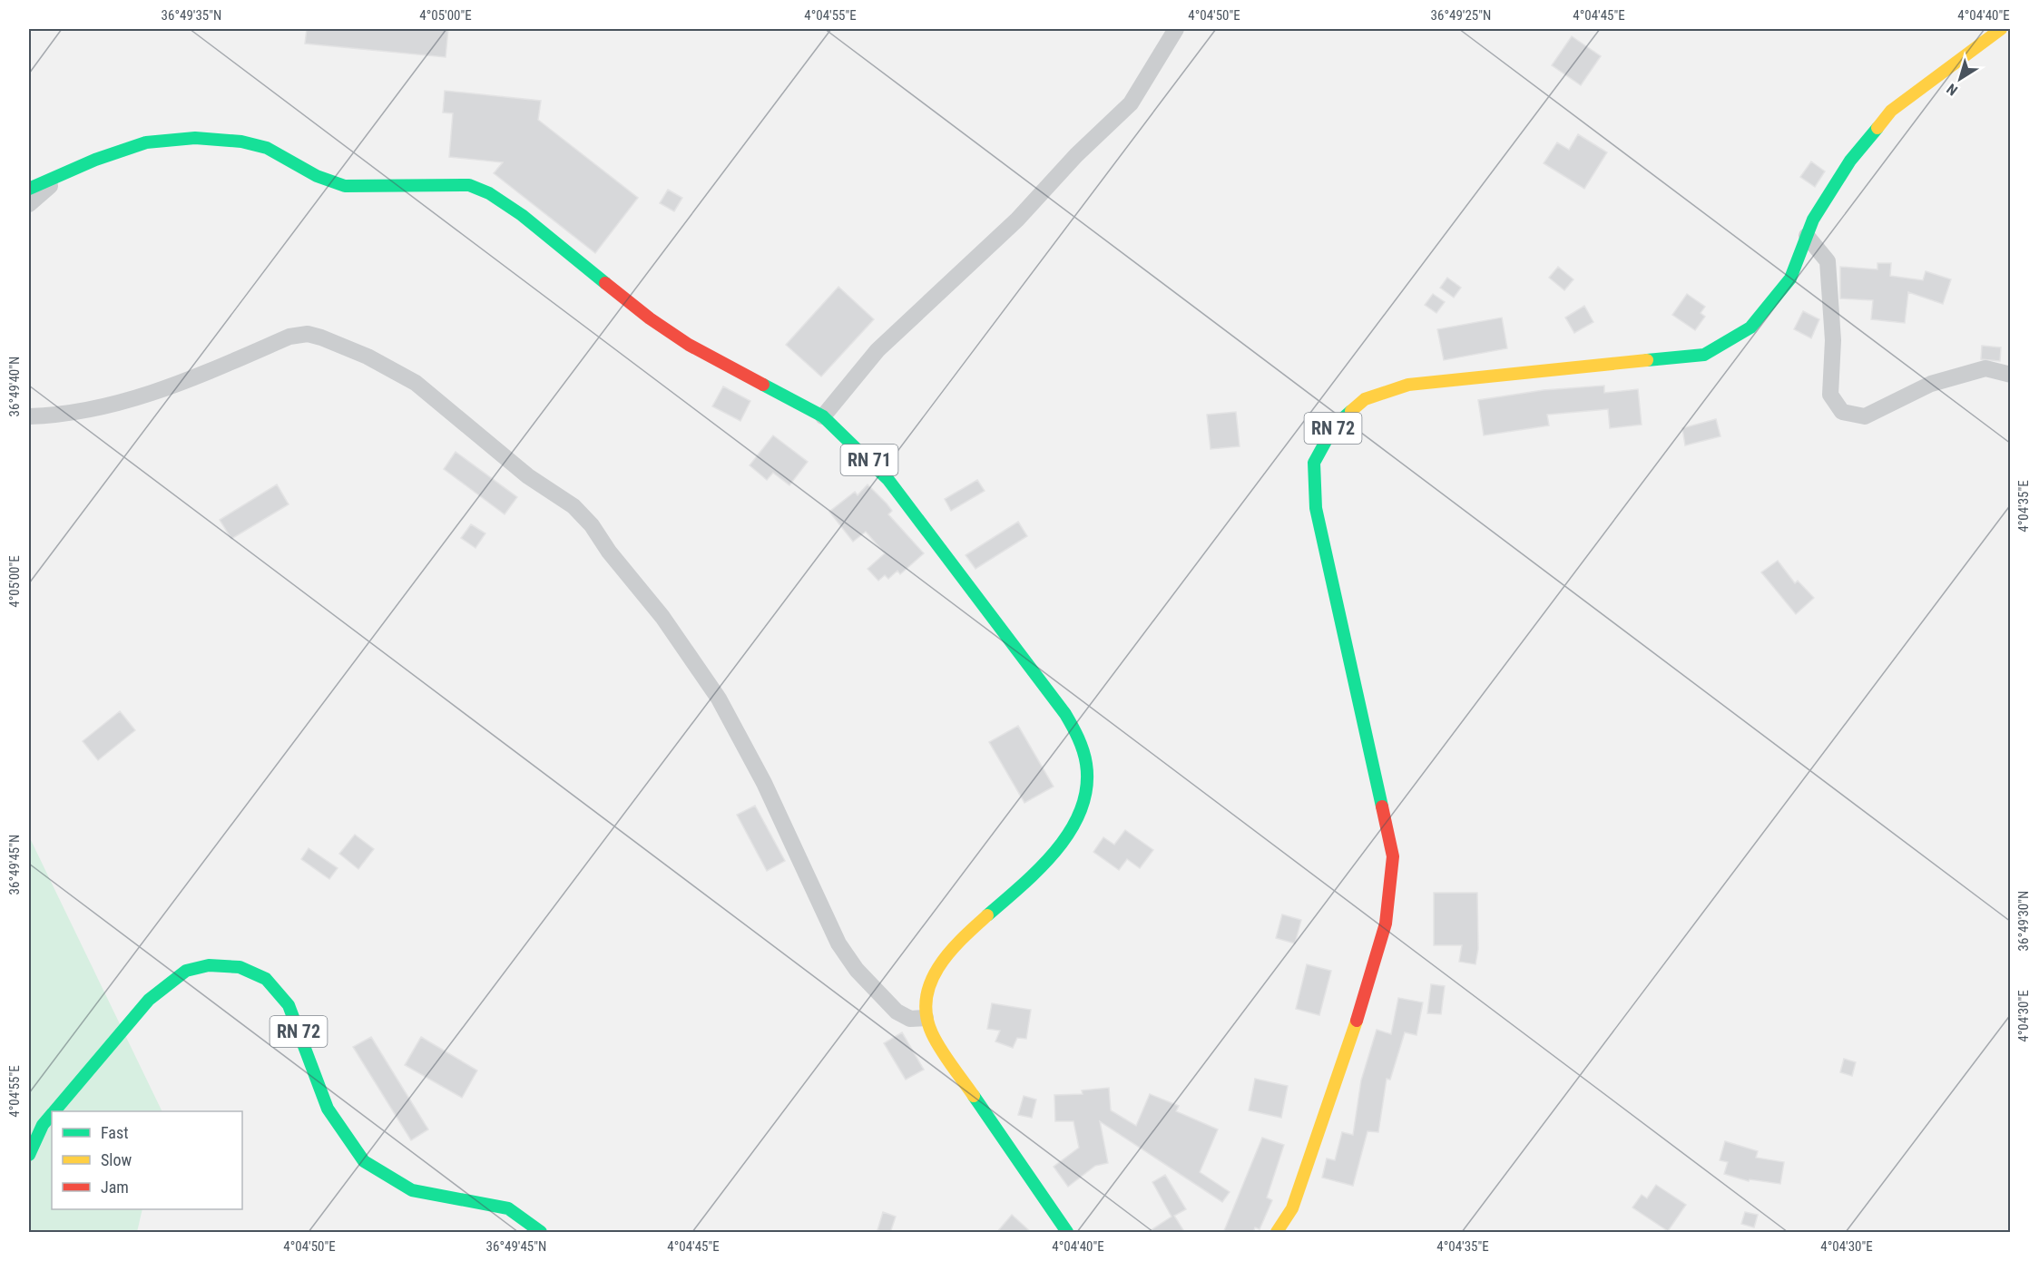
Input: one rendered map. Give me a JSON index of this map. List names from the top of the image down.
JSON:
{
  "streets": {
    "main road": ["RN 72", "RN 71"]
  },
  "legend": ["Fast", "Slow", "Jam"],
  "north": "bottom left",
  "coordinates": [
    "36°49'35\"N",
    "4°05'00\"E",
    "4°04'55\"E",
    "4°04'50\"E",
    "36°49'25\"N",
    "4°04'45\"E",
    "4°04'40\"E",
    "36°49'40\"N",
    "4°04'35\"E",
    "36°49'45\"N",
    "36°49'30\"N",
    "4°04'30\"E"
  ]
}
